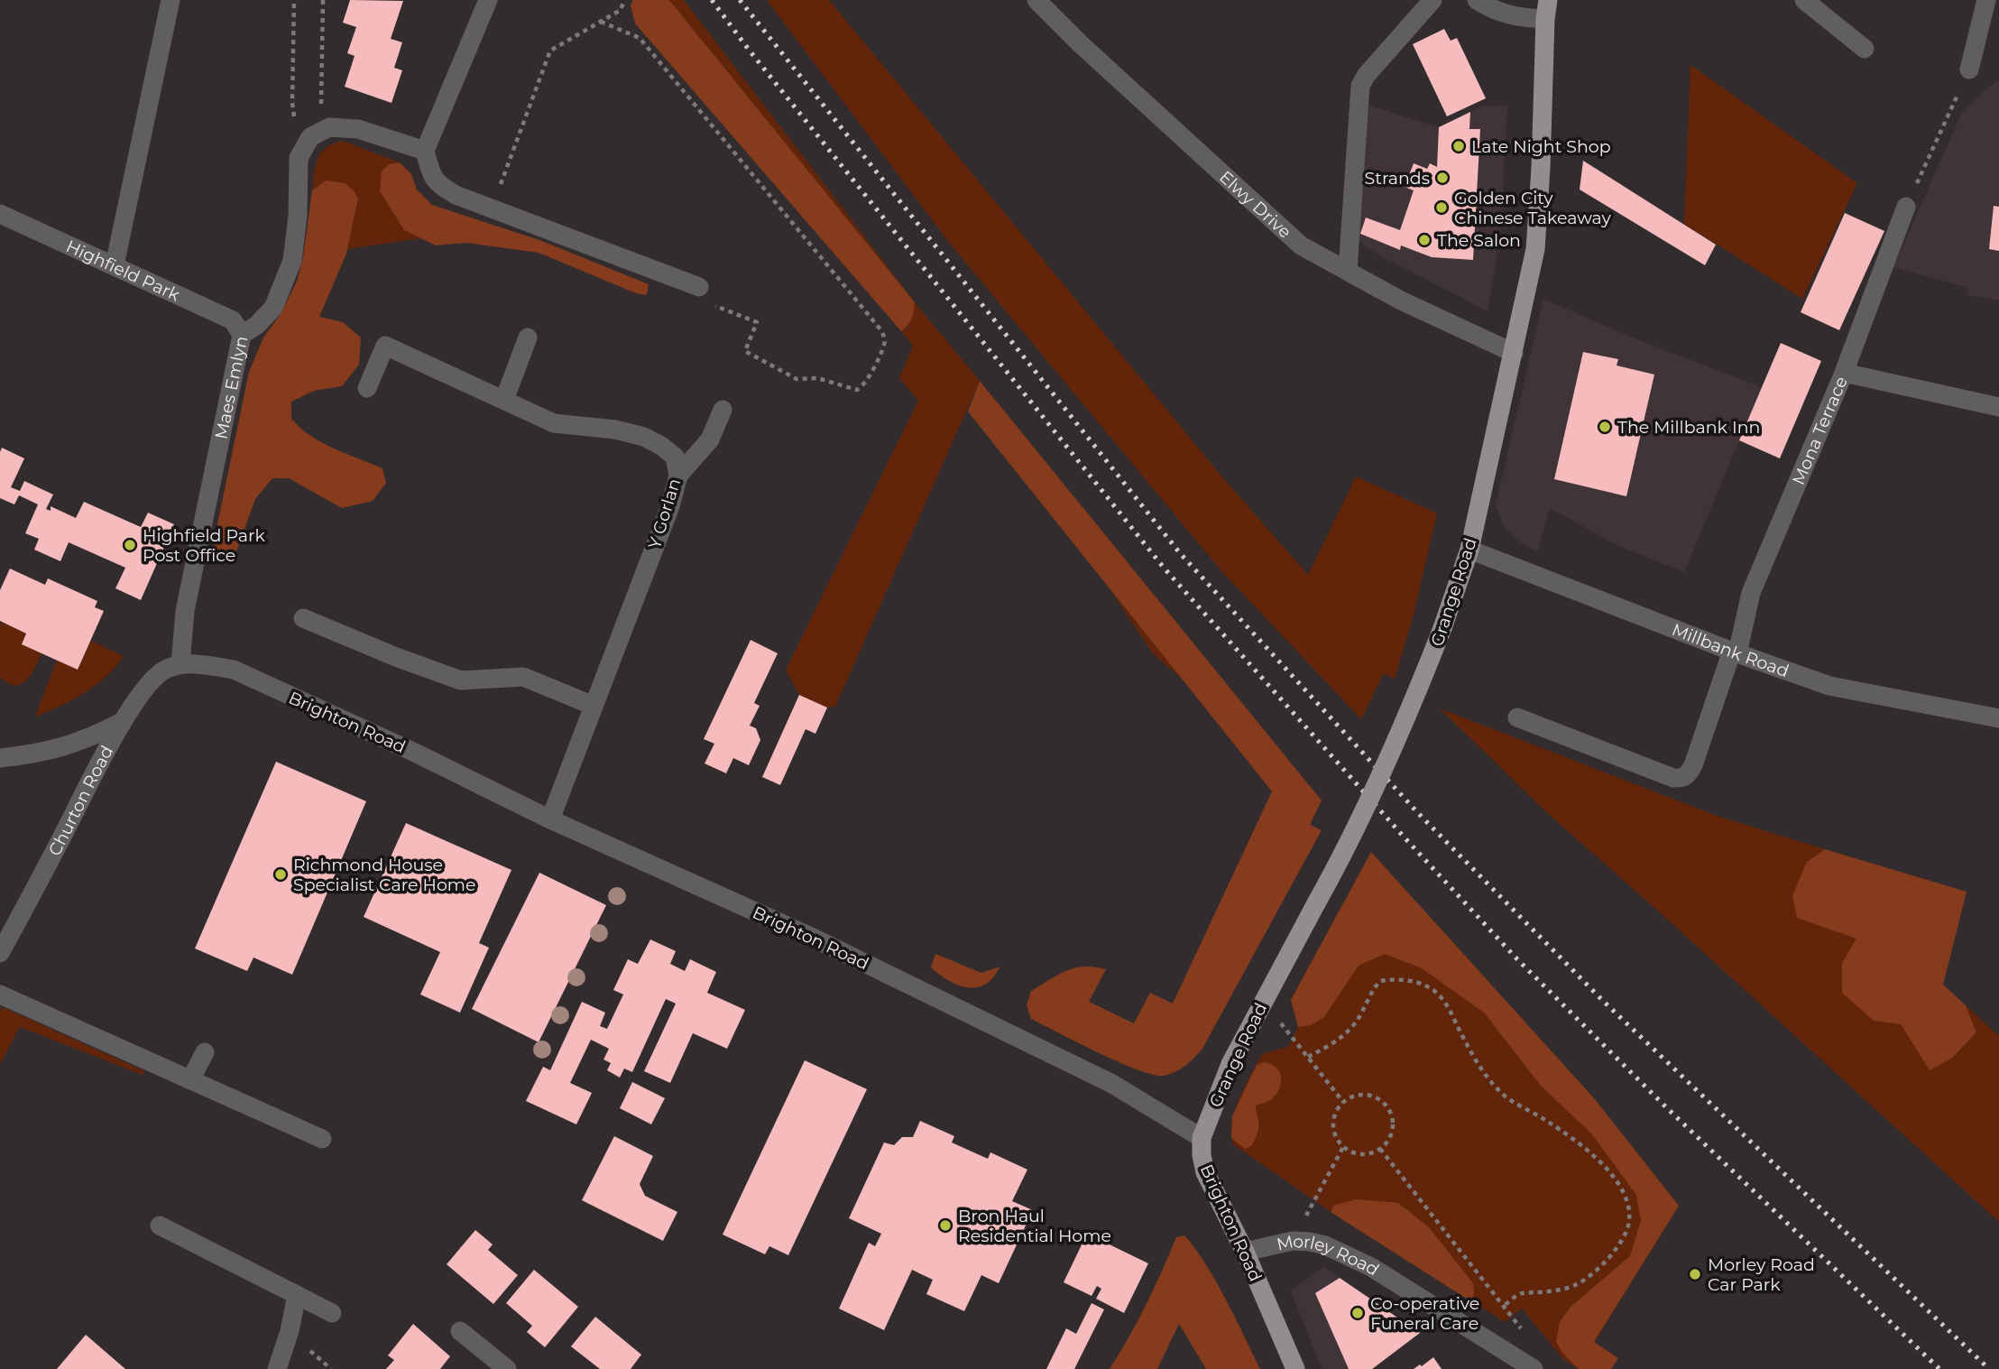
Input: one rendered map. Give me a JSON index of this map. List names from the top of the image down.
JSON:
{
  "streets": {
    "main road": ["Grange Road", "Brighton Road"],
    "street": [
      "Elwy Drive",
      "Highfield Park",
      "Maes Emlyn",
      "Mona Terrace",
      "Y Gorlan",
      "Millbank Road",
      "Churton Road",
      "Morley Road"
    ]
  },
  "crossings": [
    ["Elwy Drive", "Grange Road"],
    ["Highfield Park", "Maes Emlyn"],
    ["Maes Emlyn", "Brighton Road"],
    ["Maes Emlyn", "Churton Road"],
    ["Mona Terrace", "Millbank Road"],
    ["Y Gorlan", "Brighton Road"],
    ["Grange Road", "Millbank Road"],
    ["Grange Road", "Brighton Road"],
    ["Brighton Road", "Churton Road"],
    ["Brighton Road", "Morley Road"]
  ],
  "places": [
    "Late Night Shop",
    "Strands",
    "Golden City Chinese Takeaway",
    "The Salon",
    "The Millbank Inn",
    "Highfield Park Post Office",
    "Richmond House Specialist Care Home",
    "Bron Haul Residential Home",
    "Morley Road Car Park",
    "Co-operative Funeral Care"
  ]
}
